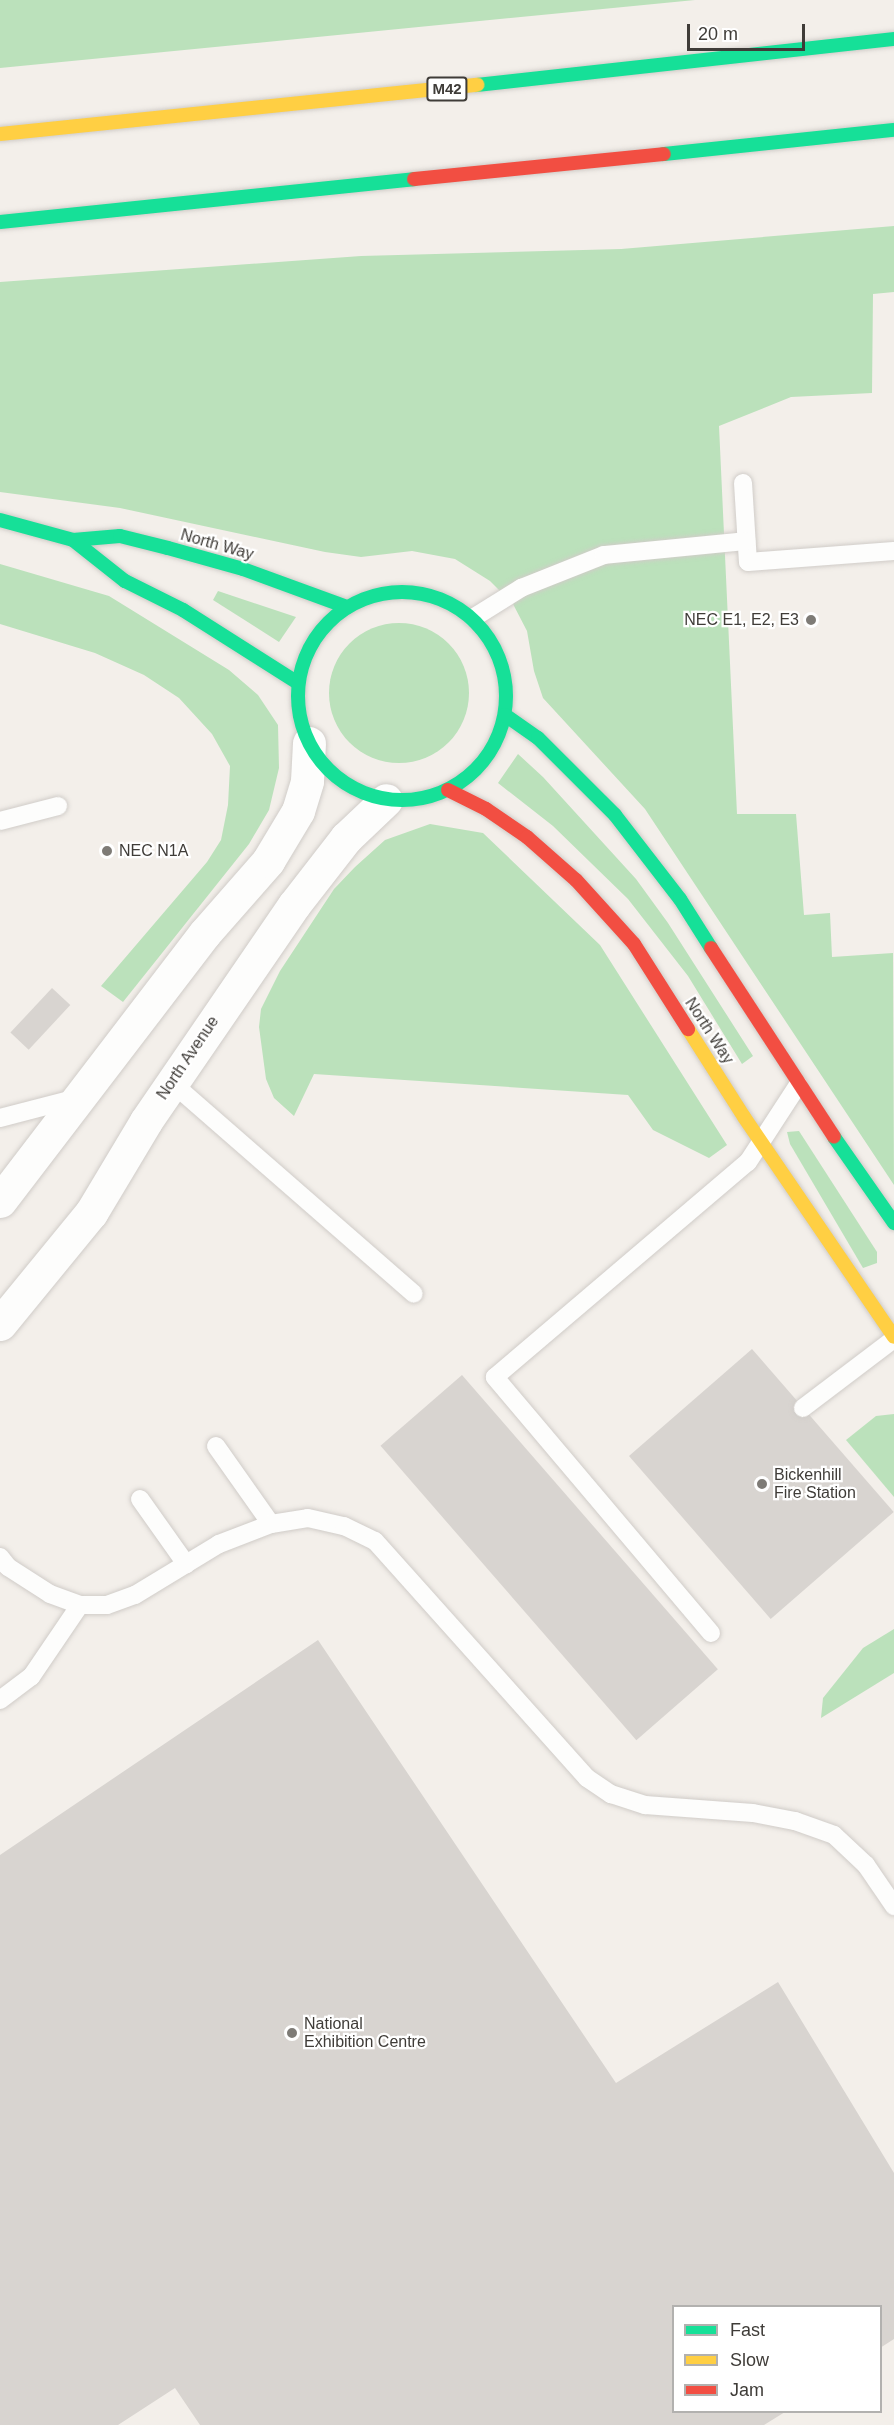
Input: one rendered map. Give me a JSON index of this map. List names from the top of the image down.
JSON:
{
  "streets": {
    "main road": ["M42", "North Way"],
    "street": ["North Avenue"]
  },
  "crossings": [
    ["North Way", "North Avenue"]
  ],
  "places": [
    "NEC E1, E2, E3",
    "NEC N1A",
    "Bickenhill Fire Station",
    "National Exhibition Centre"
  ],
  "legend": ["Fast", "Slow", "Jam"],
  "scale_bar": "20 m"
}
